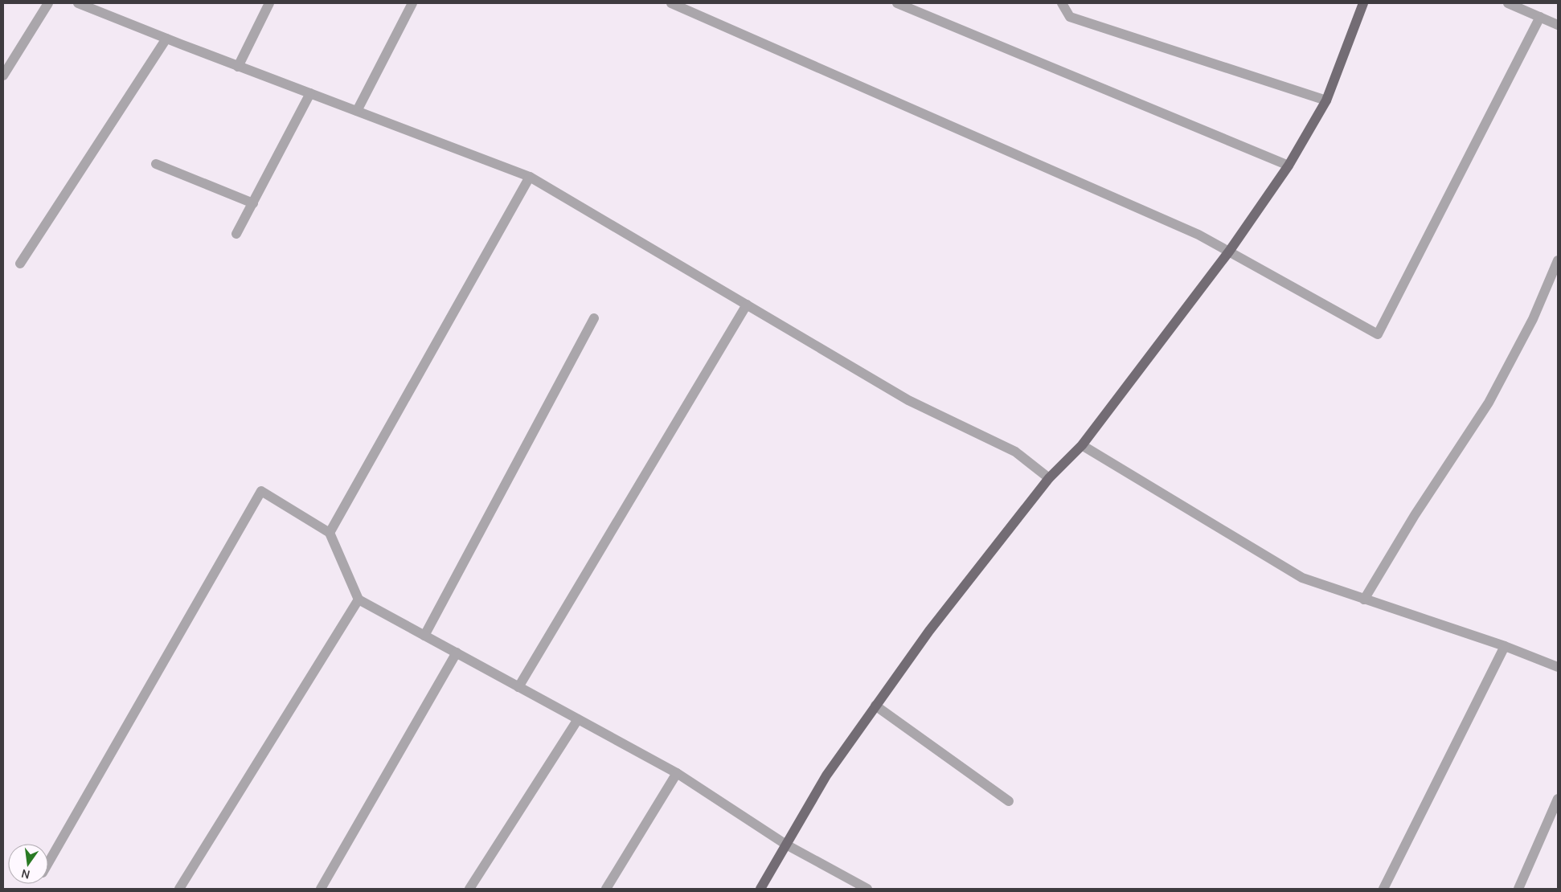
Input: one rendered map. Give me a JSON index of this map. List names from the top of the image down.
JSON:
{
  "north": "bottom"
}
